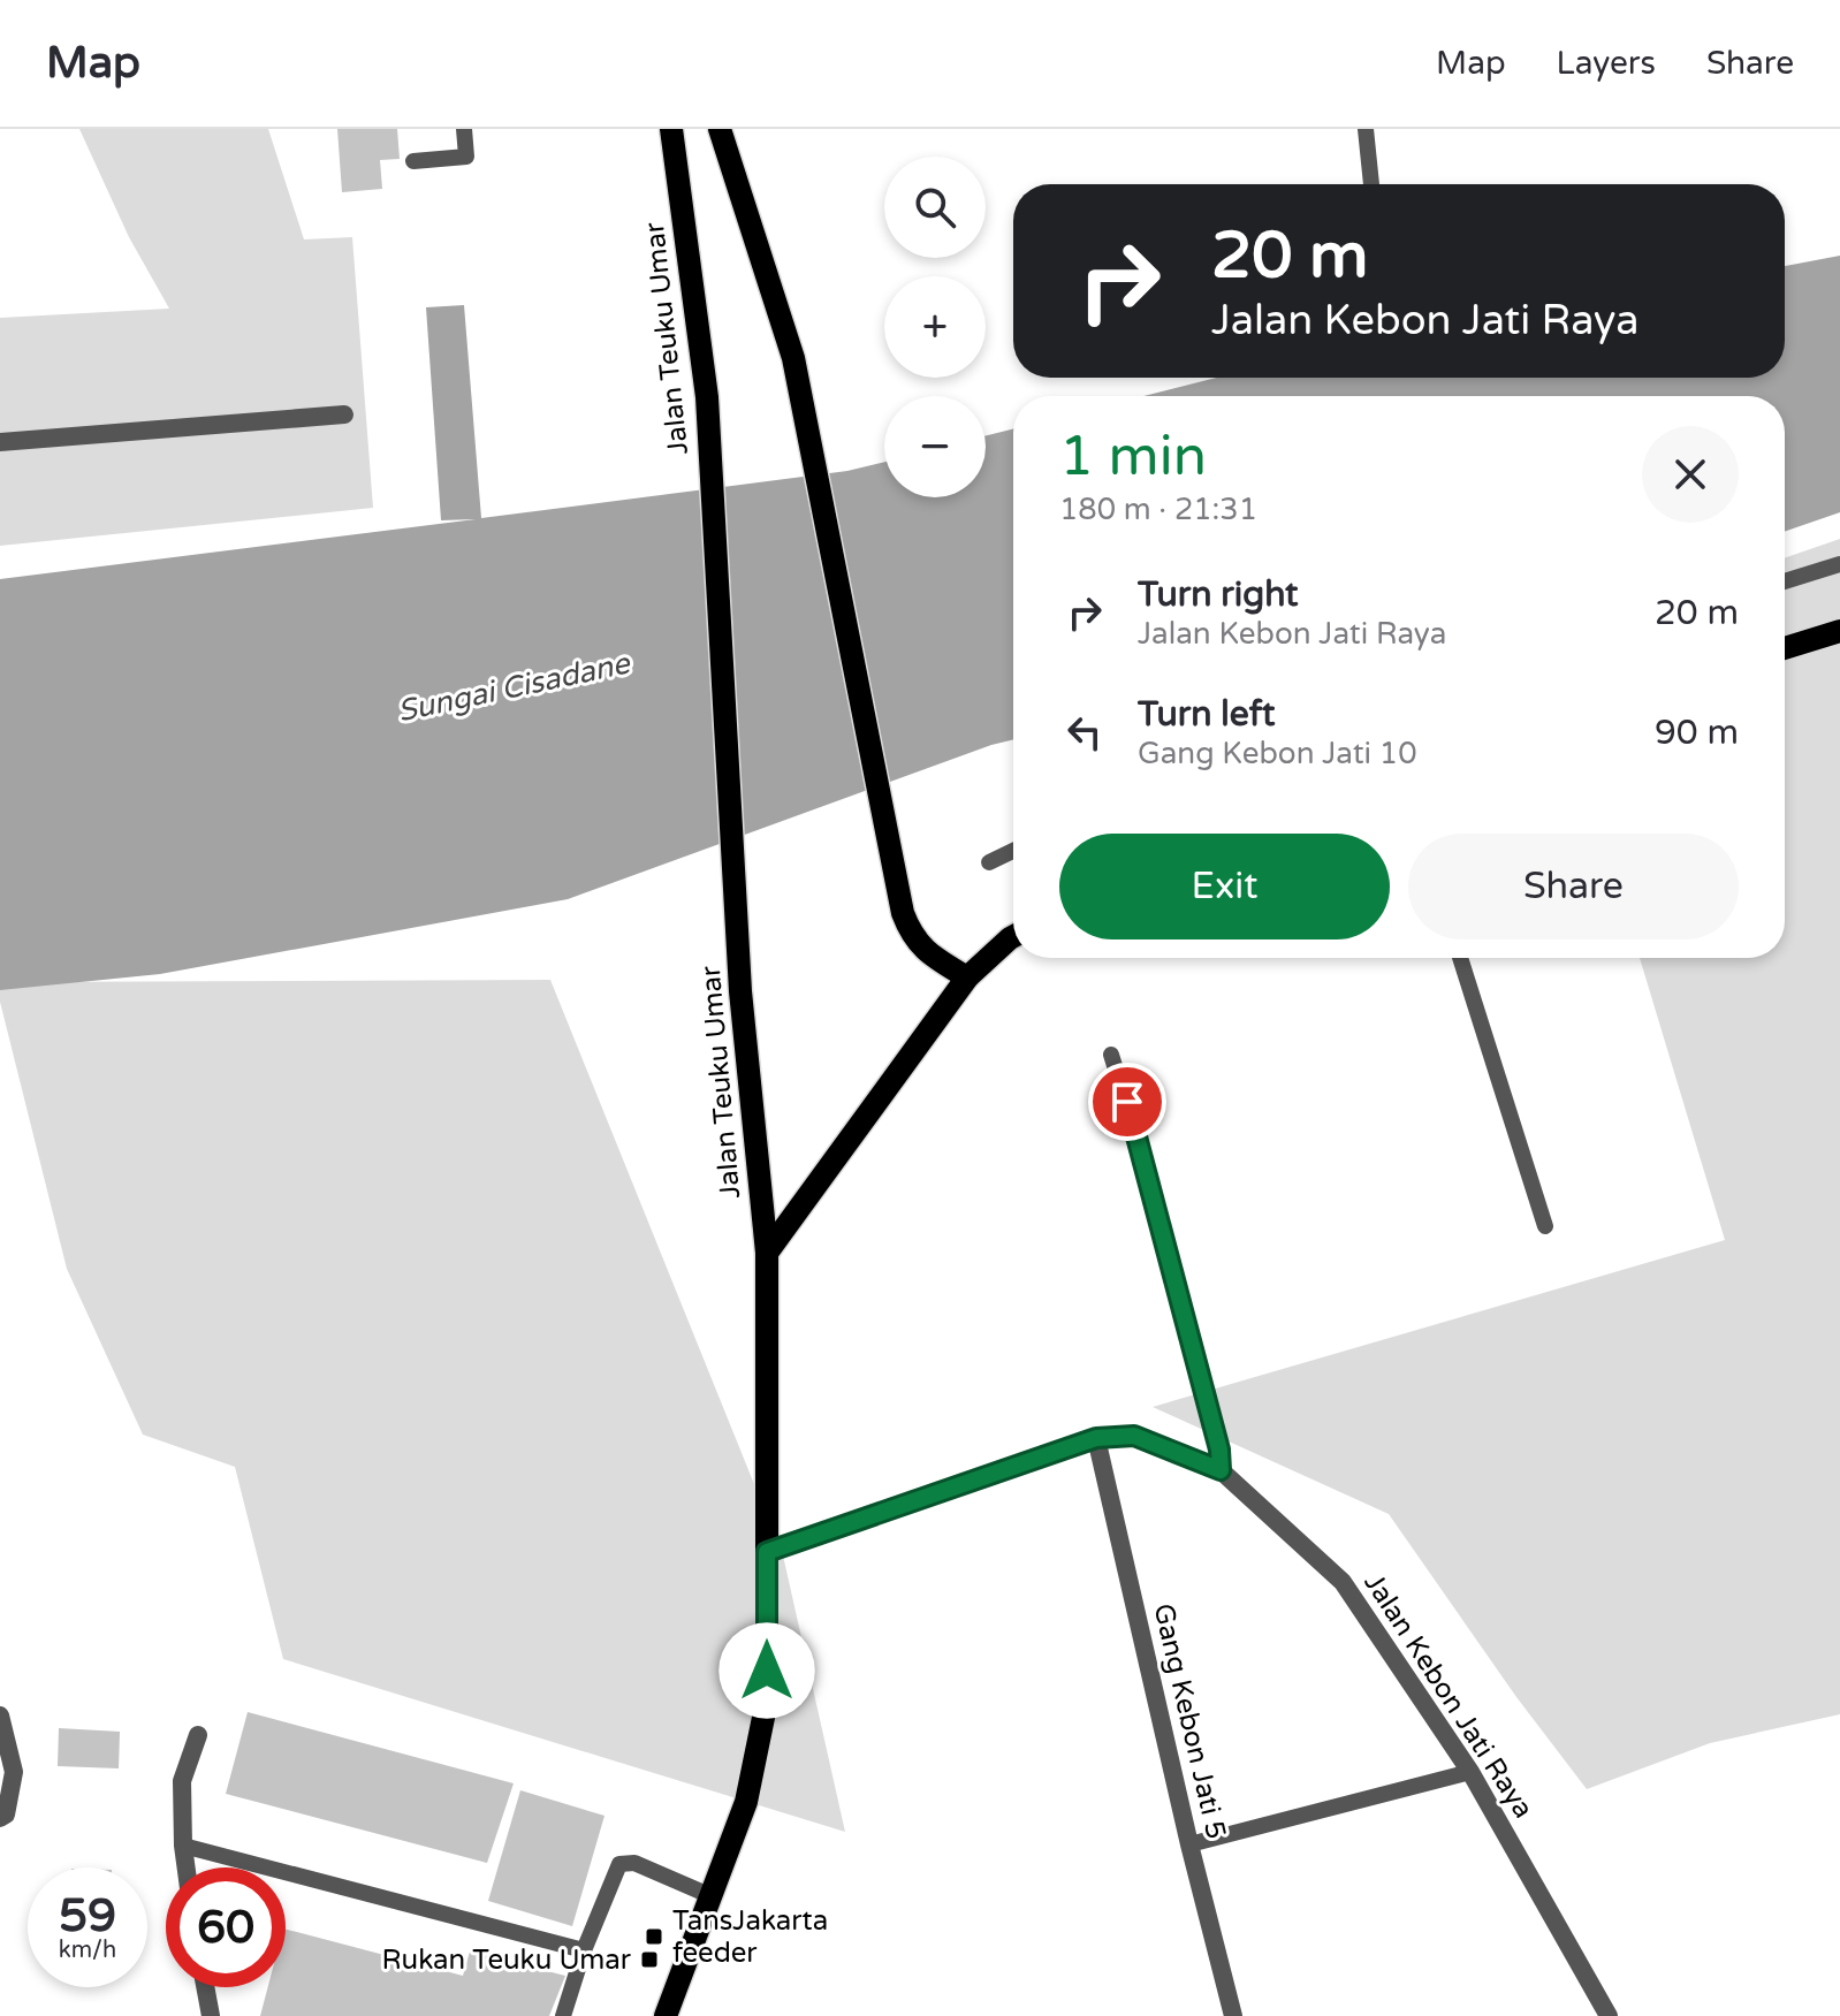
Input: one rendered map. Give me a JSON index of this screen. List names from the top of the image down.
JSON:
{
  "streets": {
    "main road": ["Jalan Teuku Umar"],
    "street": ["Jalan Kebon Jati Raya", "Gang Kebon Jati 5"]
  },
  "crossings": [
    ["Jalan Teuku Umar", "Jalan Kebon Jati Raya"],
    ["Jalan Kebon Jati Raya", "Gang Kebon Jati 5"]
  ],
  "water": ["Sungai Cisadane"],
  "places": {
    "transit": ["TansJakarta feeder", "Rukan Teuku Umar"]
  },
  "page": {
    "header": "Map",
    "nav": ["Map", "Layers", "Share"],
    "map_buttons": ["+", "−"],
    "turn": ["20 m", "Jalan Kebon Jati Raya"],
    "heading": ["1 min", "180 m · 21:31"],
    "list": [
      {
        "name": "Turn right",
        "note": "Jalan Kebon Jati Raya",
        "value": "20 m"
      },
      {
        "name": "Turn left",
        "note": "Gang Kebon Jati 10",
        "value": "90 m"
      }
    ],
    "buttons": ["Exit", "Share"],
    "speed": "59 km/h",
    "limit": "60"
  }
}
